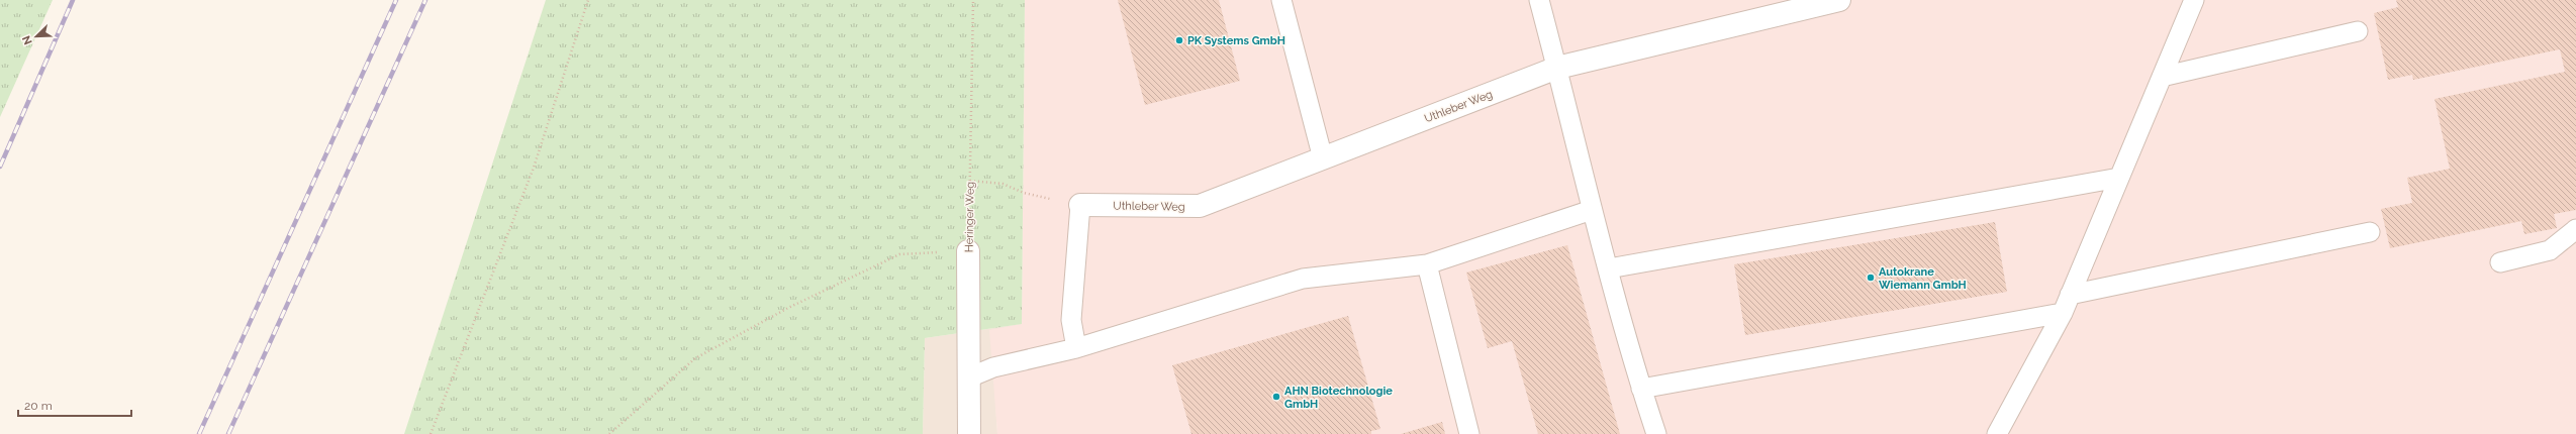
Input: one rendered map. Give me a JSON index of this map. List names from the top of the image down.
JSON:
{
  "streets": {
    "street": ["Uthleber Weg", "Heringer Weg"]
  },
  "places": ["PK Systems GmbH", "Autokrane Wiemann GmbH", "AHN Biotechnologie GmbH"],
  "scale_bar": "20 m",
  "north": "bottom left"
}
